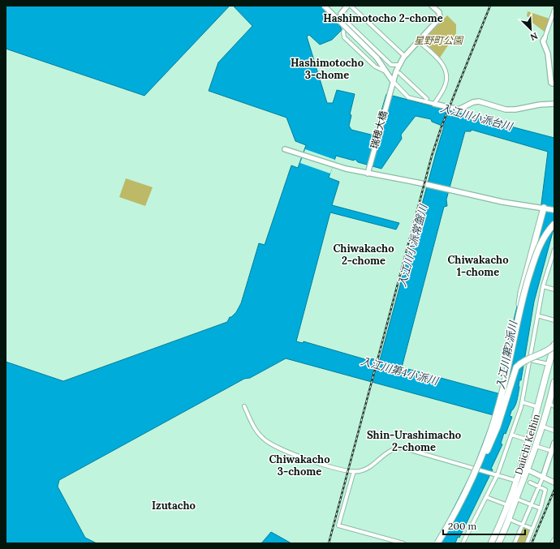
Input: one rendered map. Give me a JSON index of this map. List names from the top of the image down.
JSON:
{
  "streets": {
    "highway": ["Daiichi Keihin"],
    "street": ["瑞穂大橋"]
  },
  "districts": [
    "Hashimotocho 2-chome",
    "Hashimotocho 3-chome",
    "Chiwakacho 2-chome",
    "Chiwakacho 1-chome",
    "Shin-Urashimacho 2-chome",
    "Chiwakacho 3-chome",
    "Izutacho"
  ],
  "water": [
    "入江川小派台川",
    "入江川小派常盤川",
    "入江川第2派川",
    "入江川第4小派川"
  ],
  "parks": ["星野町公園"],
  "scale_bar": "200 m",
  "north": "bottom right"
}
